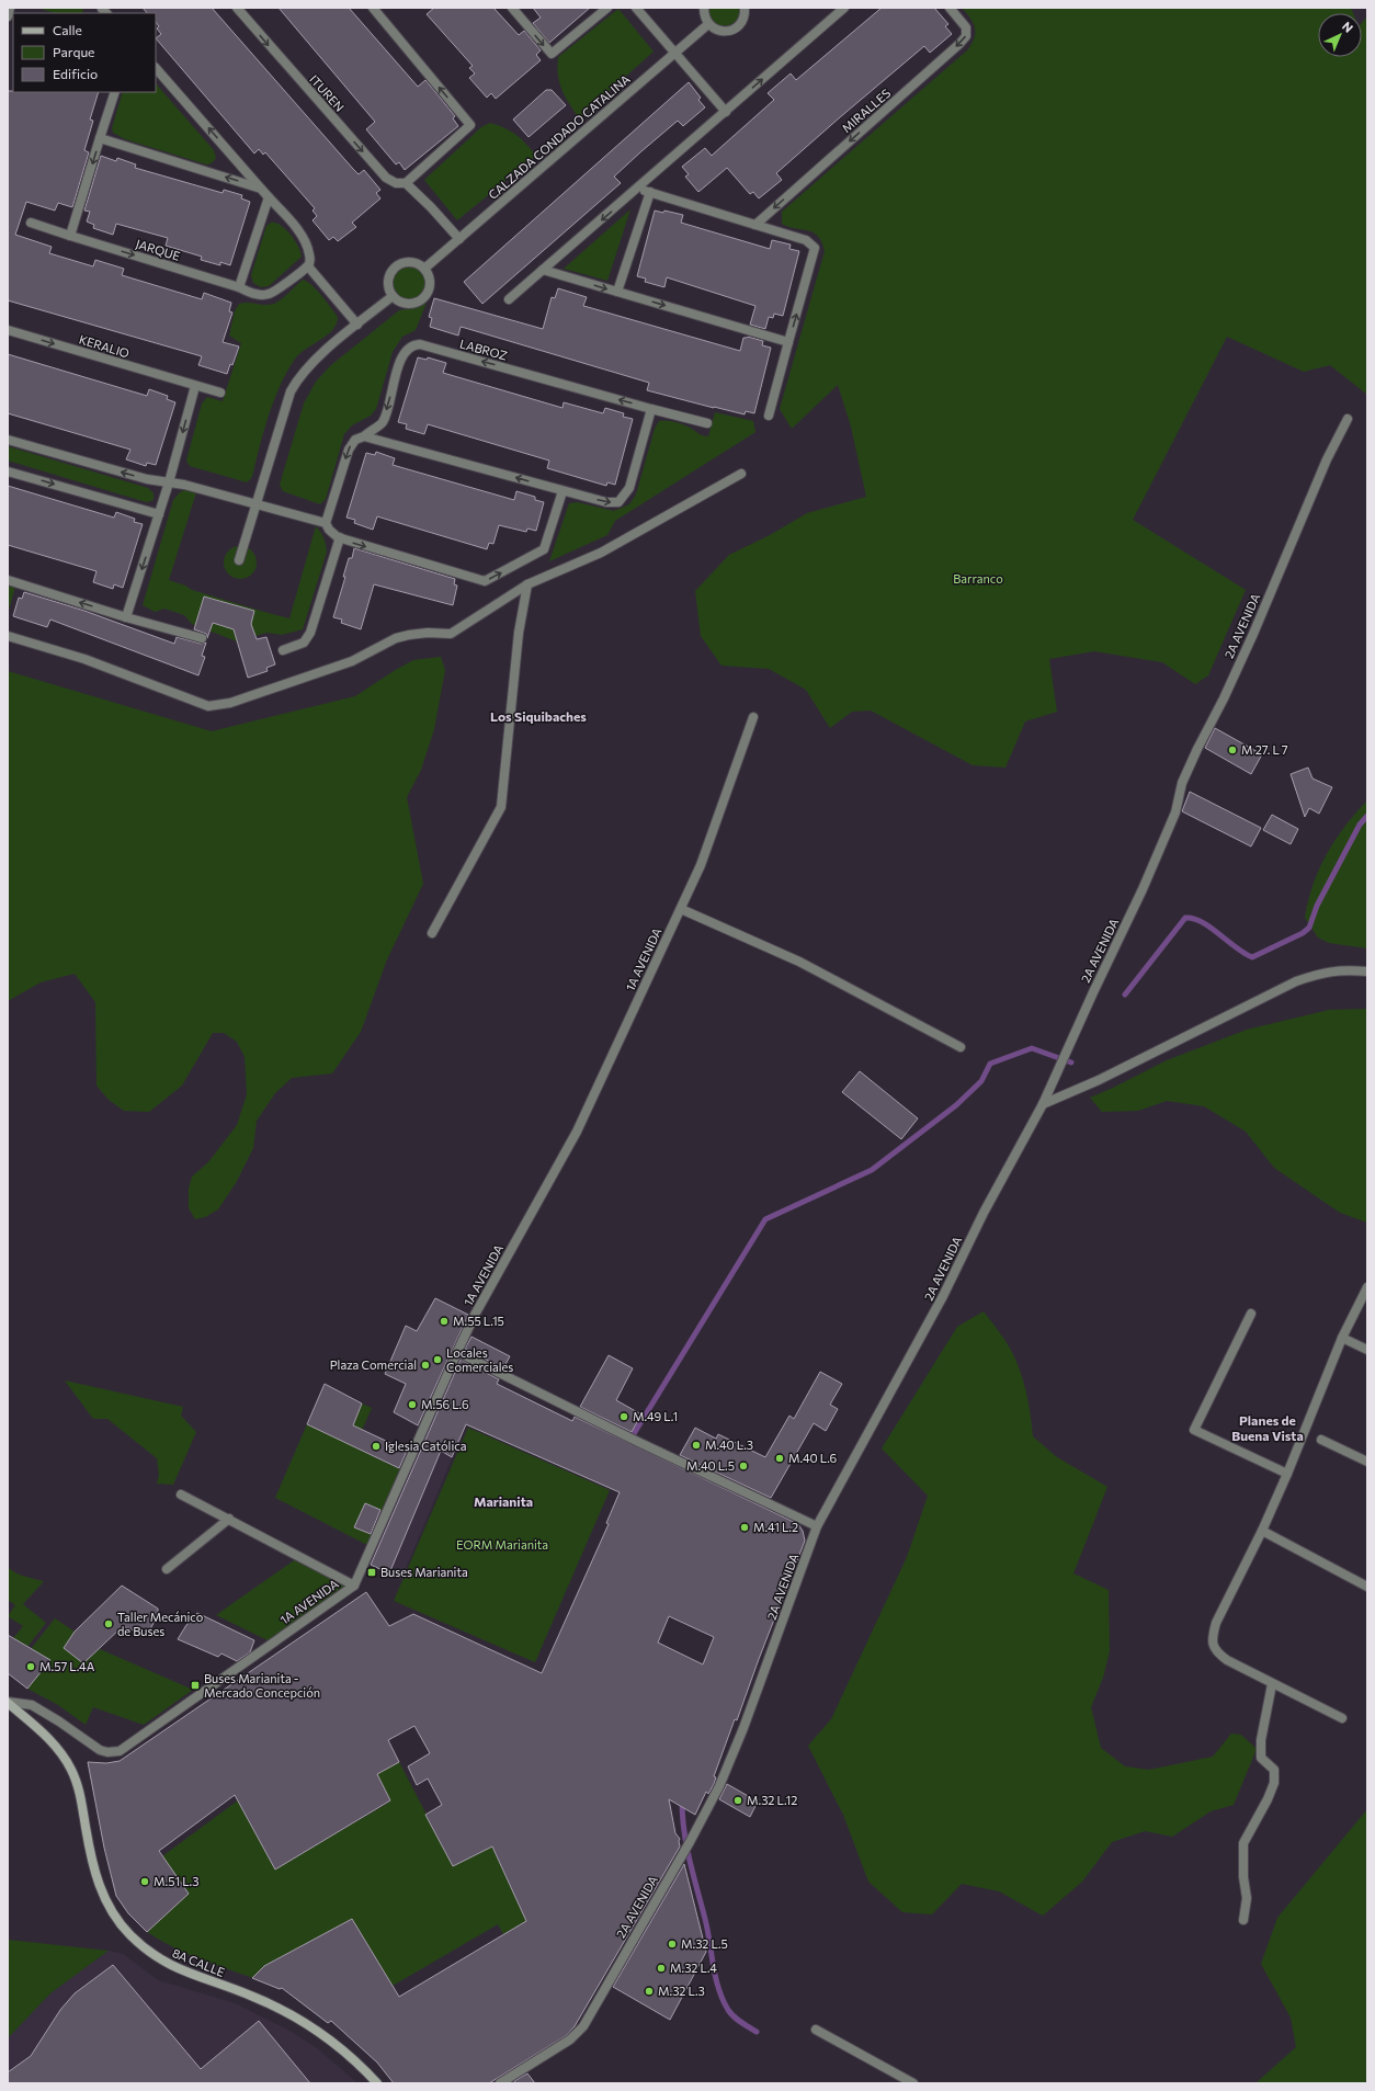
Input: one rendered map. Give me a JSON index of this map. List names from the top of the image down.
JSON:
{
  "streets": {
    "main road": ["8A CALLE"],
    "street": [
      "ITUREN",
      "MIRALLES",
      "CALZADA CONDADO CATALINA",
      "JARQUE",
      "KERALIO",
      "LABROZ",
      "2A AVENIDA",
      "1A AVENIDA"
    ]
  },
  "crossings": [
    ["ITUREN", "CALZADA CONDADO CATALINA"],
    ["1A AVENIDA", "8A CALLE"]
  ],
  "one_way": [
    "ITUREN",
    "MIRALLES",
    "JARQUE",
    "KERALIO"
  ],
  "districts": ["Los Siquibaches", "Planes de Buena Vista", "Marianita"],
  "parks": ["Barranco", "EORM Marianita"],
  "places": {
    "other": [
      "M 27. L 7",
      "M.55 L.15",
      "Locales Comerciales",
      "Plaza Comercial",
      "M.56 L.6",
      "M.49 L.1",
      "M.40 L.3",
      "Iglesia Católica",
      "M.40 L.6",
      "M.40 L.5",
      "M.41 L.2",
      "Taller Mecánico de Buses",
      "M.57 L.4A",
      "M.32 L.12",
      "M.51 L.3",
      "M.32 L.5",
      "M.32 L.4",
      "M.32 L.3"
    ],
    "transit": ["Buses Marianita", "Buses Marianita - Mercado Concepción"]
  },
  "legend": ["Calle", "Parque", "Edificio"],
  "north": "top right"
}
